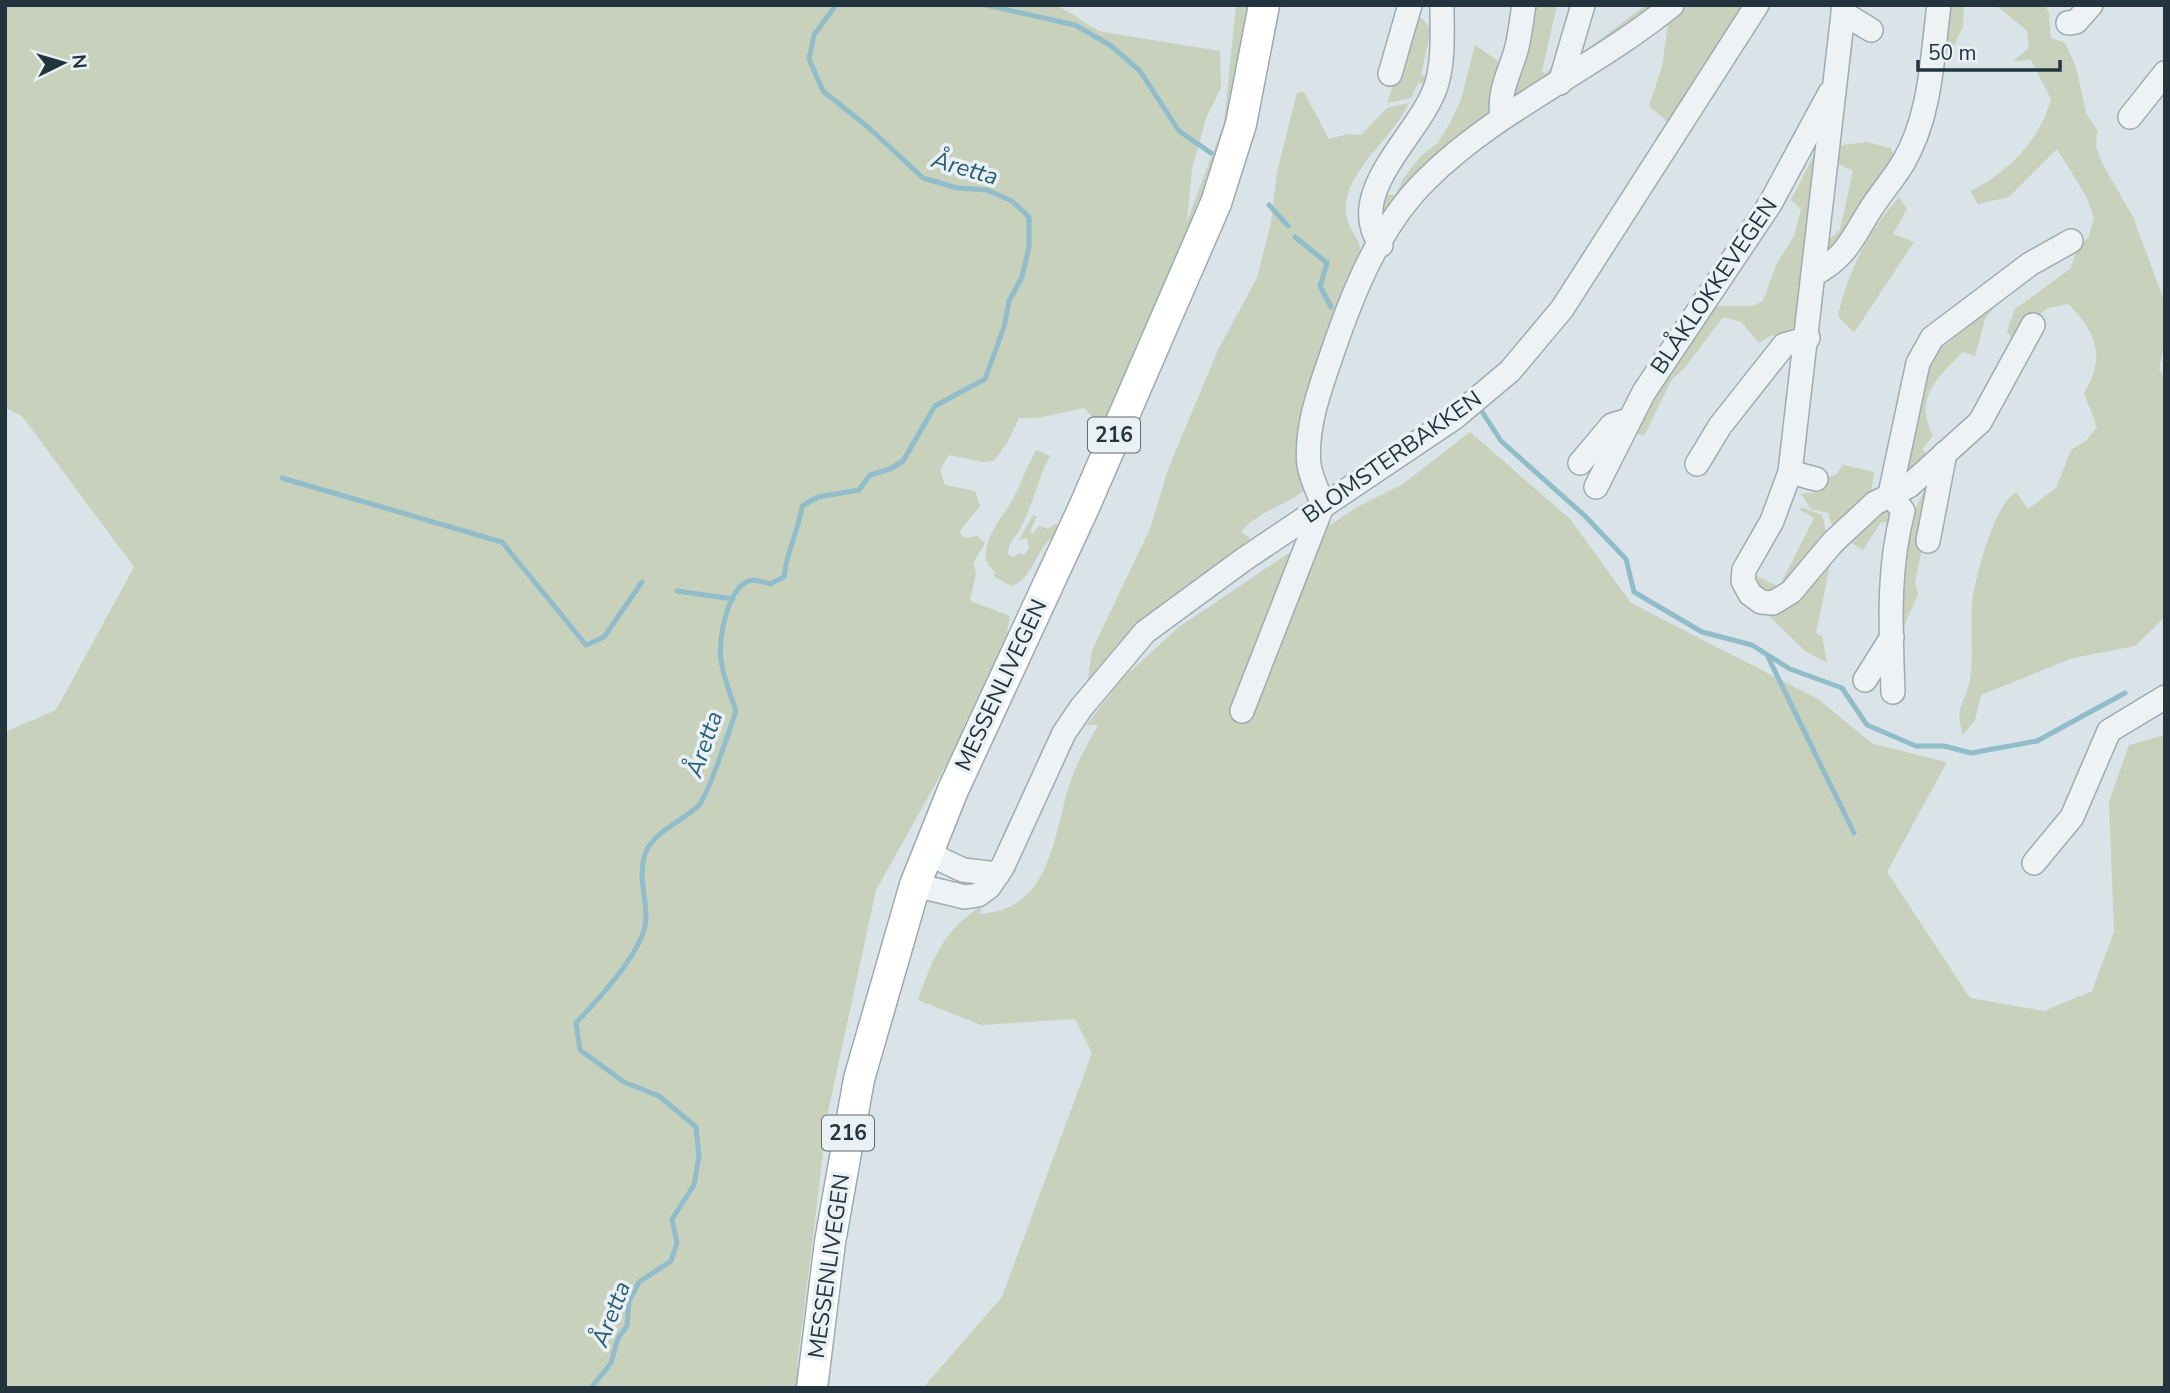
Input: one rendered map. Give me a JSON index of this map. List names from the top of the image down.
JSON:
{
  "streets": {
    "main road": ["216", "MESSENLIVEGEN"],
    "street": ["BLÅKLOKKEVEGEN", "BLOMSTERBAKKEN"]
  },
  "crossings": [
    ["BLOMSTERBAKKEN", "MESSENLIVEGEN"]
  ],
  "water": ["Åretta"],
  "scale_bar": "50 m",
  "north": "right"
}
